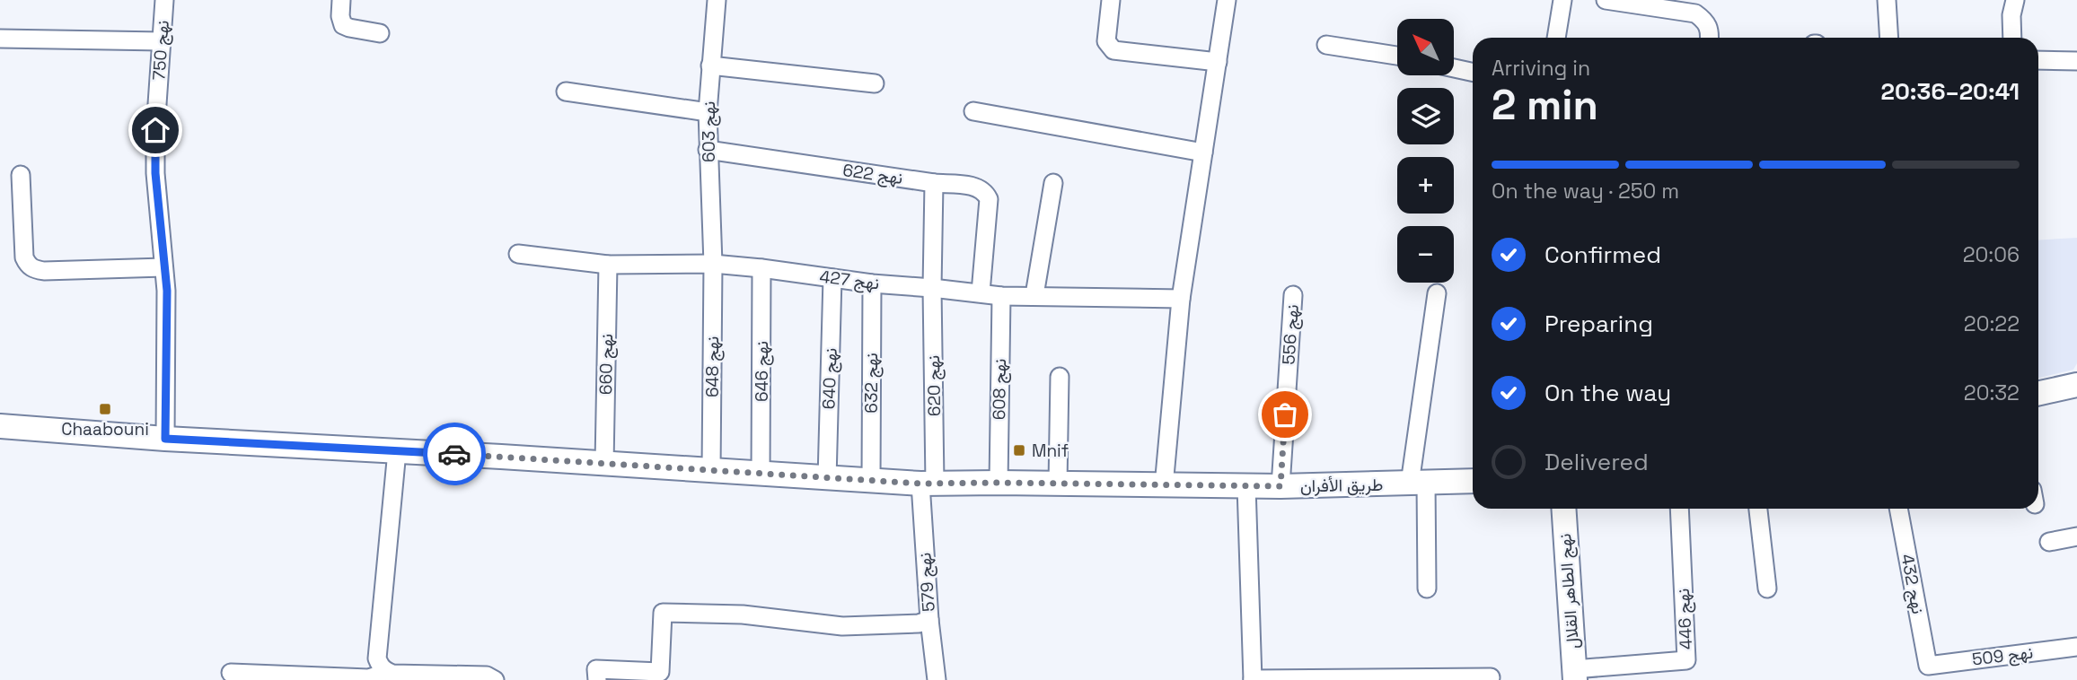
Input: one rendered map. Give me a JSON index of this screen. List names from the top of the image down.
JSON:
{
  "streets": {
    "main road": ["طريق الأفران", "نهج الطاهر القلال"],
    "street": [
      "نهج 750",
      "نهج 603",
      "نهج 622",
      "نهج 427",
      "نهج 556",
      "نهج 660",
      "نهج 648",
      "نهج 646",
      "نهج 640",
      "نهج 632",
      "نهج 620",
      "نهج 608",
      "نهج 579",
      "نهج 432",
      "نهج 446",
      "نهج 509"
    ]
  },
  "crossings": [
    ["نهج 750", "طريق الأفران"],
    ["نهج 603", "نهج 622"],
    ["نهج 603", "نهج 427"],
    ["نهج 603", "نهج 648"],
    ["نهج 622", "نهج 427"],
    ["نهج 427", "نهج 660"],
    ["نهج 427", "نهج 648"],
    ["نهج 427", "نهج 646"],
    ["نهج 427", "نهج 640"],
    ["نهج 427", "نهج 632"],
    ["نهج 427", "نهج 620"],
    ["نهج 427", "نهج 608"],
    ["نهج 556", "طريق الأفران"],
    ["نهج 660", "طريق الأفران"],
    ["نهج 648", "طريق الأفران"],
    ["نهج 646", "طريق الأفران"],
    ["نهج 640", "طريق الأفران"],
    ["نهج 632", "طريق الأفران"],
    ["نهج 620", "طريق الأفران"],
    ["نهج 620", "نهج 579"],
    ["نهج 608", "طريق الأفران"],
    ["طريق الأفران", "نهج 579"],
    ["نهج 432", "نهج 509"],
    ["نهج الطاهر القلال", "نهج 446"]
  ],
  "places": {
    "transit": ["Chaabouni", "Mnif"]
  },
  "north": "top left",
  "page": {
    "map_buttons": ["+", "−"],
    "heading": ["2 min", "Arriving in", "20:36–20:41"],
    "bar": "On the way · 250 m",
    "list": [
      ["Confirmed", "20:06"],
      ["Preparing", "20:22"],
      ["On the way", "20:32"],
      "Delivered"
    ]
  }
}
